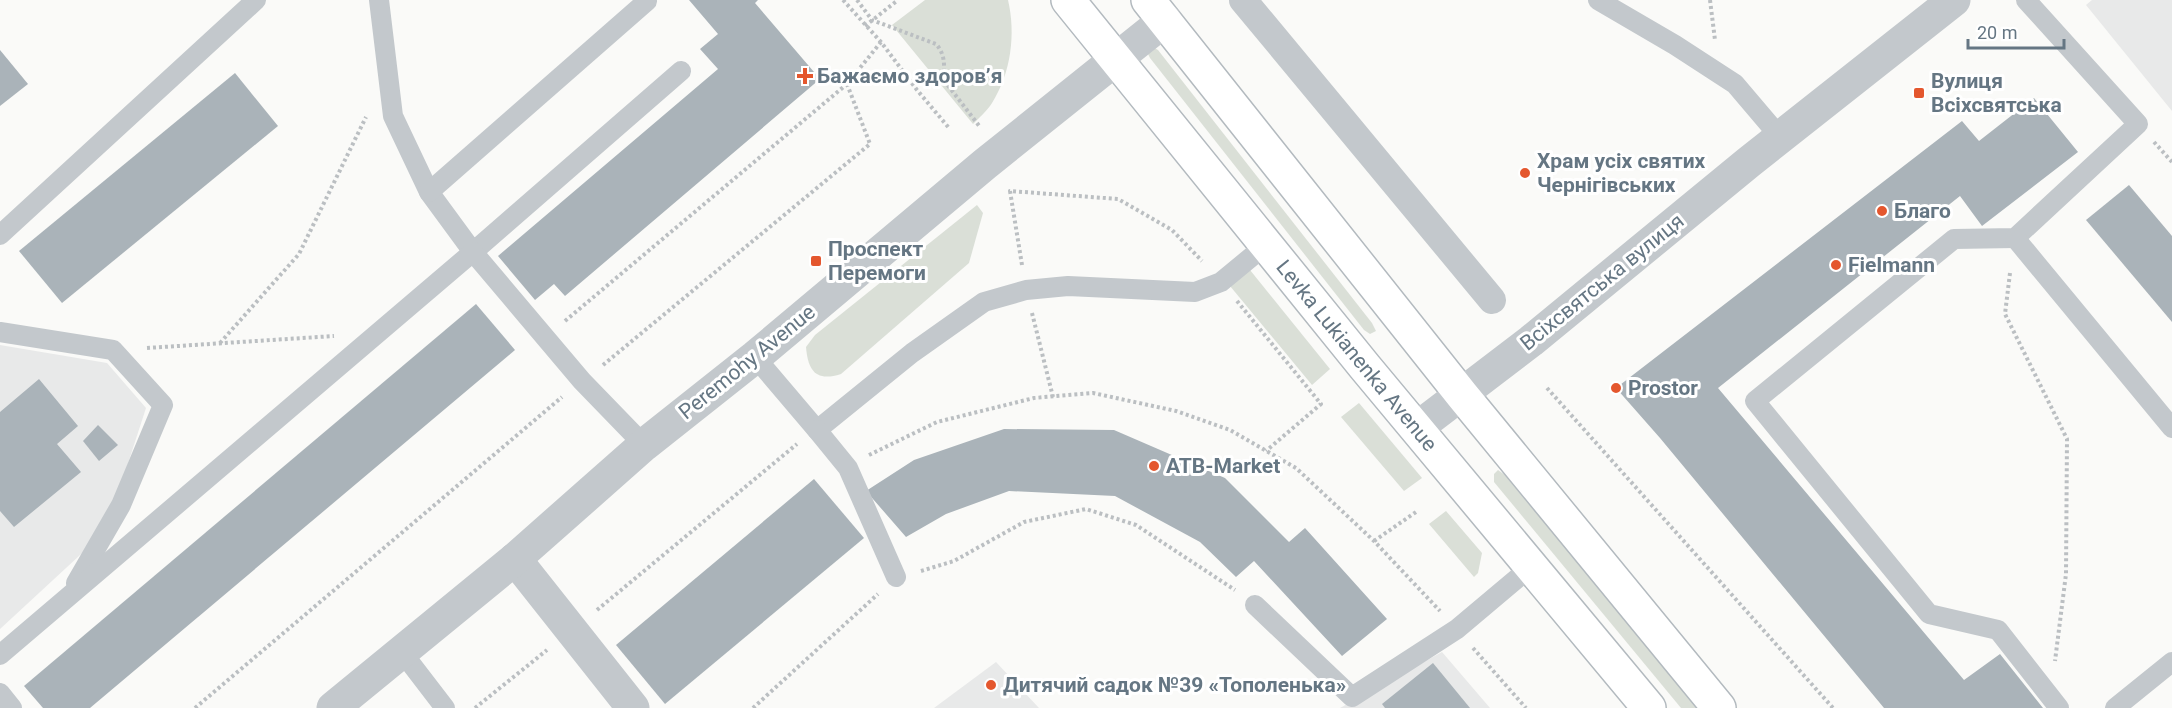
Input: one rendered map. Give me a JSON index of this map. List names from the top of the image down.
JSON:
{
  "streets": {
    "main road": ["Levka Lukianenka Avenue"],
    "street": ["Всіхсвятська вулиця", "Peremohy Avenue"]
  },
  "crossings": [
    ["Всіхсвятська вулиця", "Levka Lukianenka Avenue"],
    ["Levka Lukianenka Avenue", "Peremohy Avenue"]
  ],
  "places": {
    "health": ["Бажаємо здоровʼя"],
    "transit": ["Вулиця Всіхсвятська", "Проспект Перемоги"],
    "other": [
      "Храм усіх святих Чернігівських",
      "Благо",
      "Fielmann",
      "Prostor",
      "ATB-Market",
      "Дитячий садок №39 «Тополенька»"
    ]
  },
  "scale_bar": "20 m"
}
